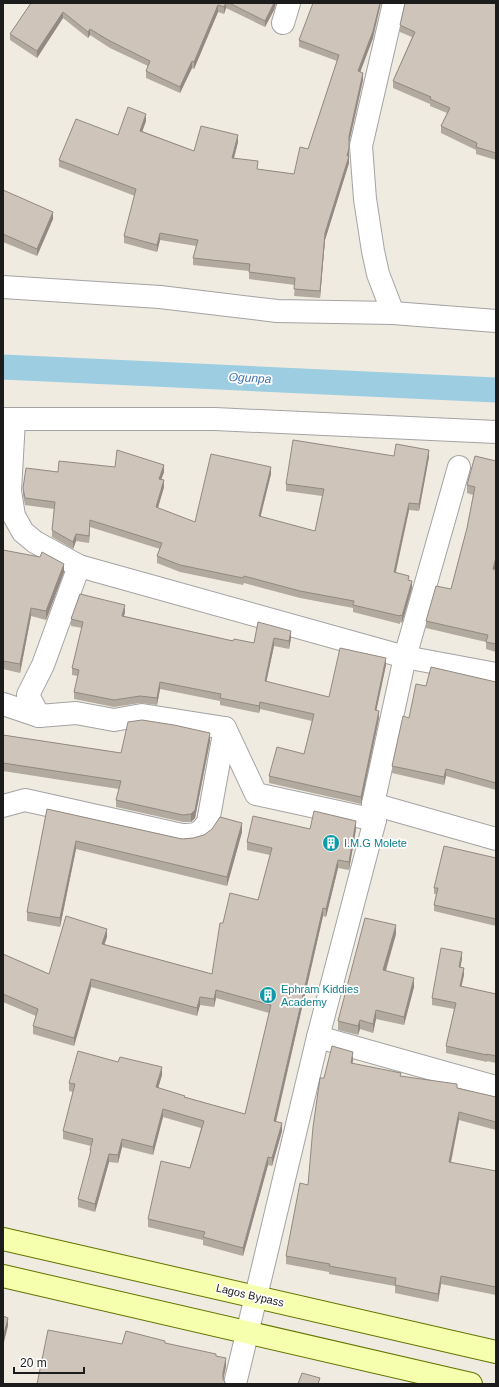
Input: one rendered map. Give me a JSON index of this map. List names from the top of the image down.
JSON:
{
  "streets": {
    "main road": ["Lagos Bypass"]
  },
  "water": ["Ogunpa"],
  "places": {
    "building": ["I.M.G Molete", "Ephram Kiddies Academy"]
  },
  "scale_bar": "20 m"
}
